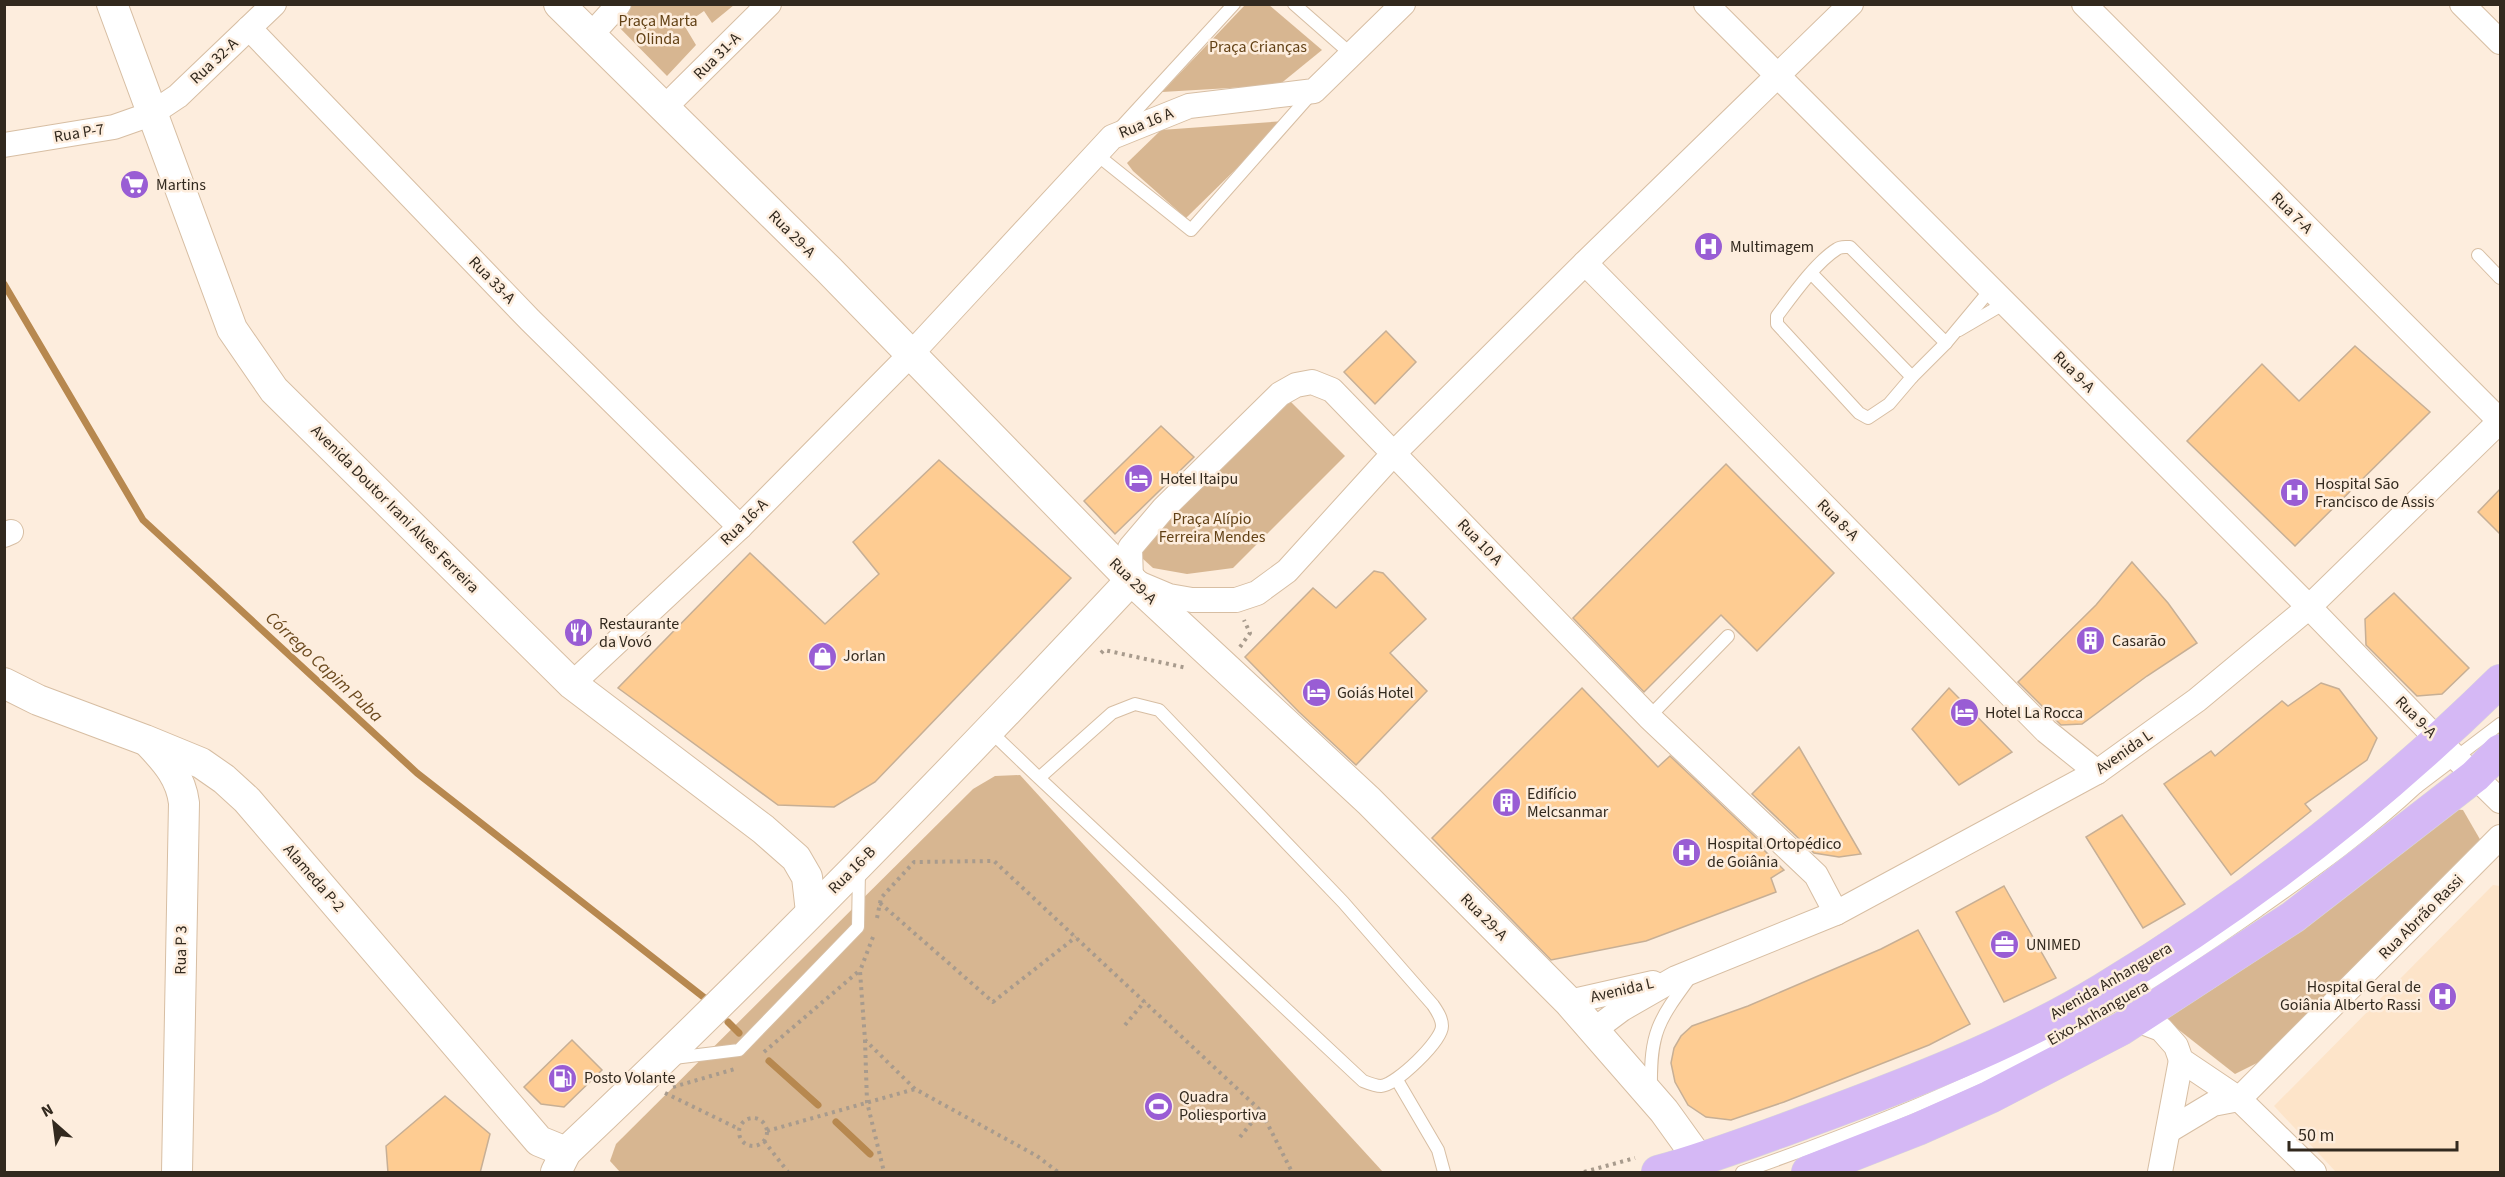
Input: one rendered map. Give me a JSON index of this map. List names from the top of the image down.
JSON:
{
  "streets": {
    "main road": ["Avenida Anhanguera"],
    "street": [
      "Rua 31-A",
      "Rua 32-A",
      "Rua 16 A",
      "Rua P-7",
      "Rua 7-A",
      "Rua 29-A",
      "Rua 33-A",
      "Rua 9-A",
      "Avenida Doutor Irani Alves Ferreira",
      "Rua 8-A",
      "Rua 16-A",
      "Rua 10 A",
      "Avenida L",
      "Rua 16-B",
      "Alameda P-2",
      "Rua Abrrão Rassi",
      "Rua P 3"
    ],
    "lane": ["Eixo-Anhanguera"]
  },
  "crossings": [
    ["Rua 31-A", "Rua 29-A"],
    ["Rua 32-A", "Rua P-7"],
    ["Rua 32-A", "Rua 33-A"],
    ["Rua 32-A", "Avenida Doutor Irani Alves Ferreira"],
    ["Rua 16 A", "Rua 29-A"],
    ["Rua 16 A", "Rua 16-A"],
    ["Rua P-7", "Avenida Doutor Irani Alves Ferreira"],
    ["Rua 7-A", "Avenida L"],
    ["Rua 29-A", "Rua 16-A"],
    ["Rua 29-A", "Rua 10 A"],
    ["Rua 29-A", "Avenida L"],
    ["Rua 29-A", "Rua 16-B"],
    ["Rua 29-A", "Avenida Anhanguera"],
    ["Rua 33-A", "Rua 16-A"],
    ["Rua 9-A", "Avenida L"],
    ["Rua 9-A", "Avenida Anhanguera"],
    ["Rua 9-A", "Eixo-Anhanguera"],
    ["Avenida Doutor Irani Alves Ferreira", "Rua 16-A"],
    ["Avenida Doutor Irani Alves Ferreira", "Rua 16-B"],
    ["Rua 8-A", "Avenida L"],
    ["Rua 10 A", "Avenida L"],
    ["Rua 10 A", "Rua 16-B"],
    ["Rua 16-B", "Alameda P-2"],
    ["Alameda P-2", "Rua P 3"],
    ["Avenida Anhanguera", "Eixo-Anhanguera"]
  ],
  "water": ["Córrego Capim Puba"],
  "parks": ["Praça Marta Olinda", "Praça Crianças", "Praça Alípio Ferreira Mendes"],
  "places": {
    "supermarket": ["Martins"],
    "hospital": [
      "Multimagem",
      "Hospital São Francisco de Assis",
      "Hospital Ortopédico de Goiânia",
      "Hospital Geral de Goiânia Alberto Rassi"
    ],
    "hotel": ["Hotel Itaipu", "Goiás Hotel", "Hotel La Rocca"],
    "restaurant": ["Restaurante da Vovó"],
    "building": ["Casarão", "Edifício Melcsanmar"],
    "shop": ["Jorlan"],
    "office": ["UNIMED"],
    "fuel station": ["Posto Volante"],
    "sports": ["Quadra Poliesportiva"]
  },
  "scale_bar": "50 m",
  "north": "top left"
}
